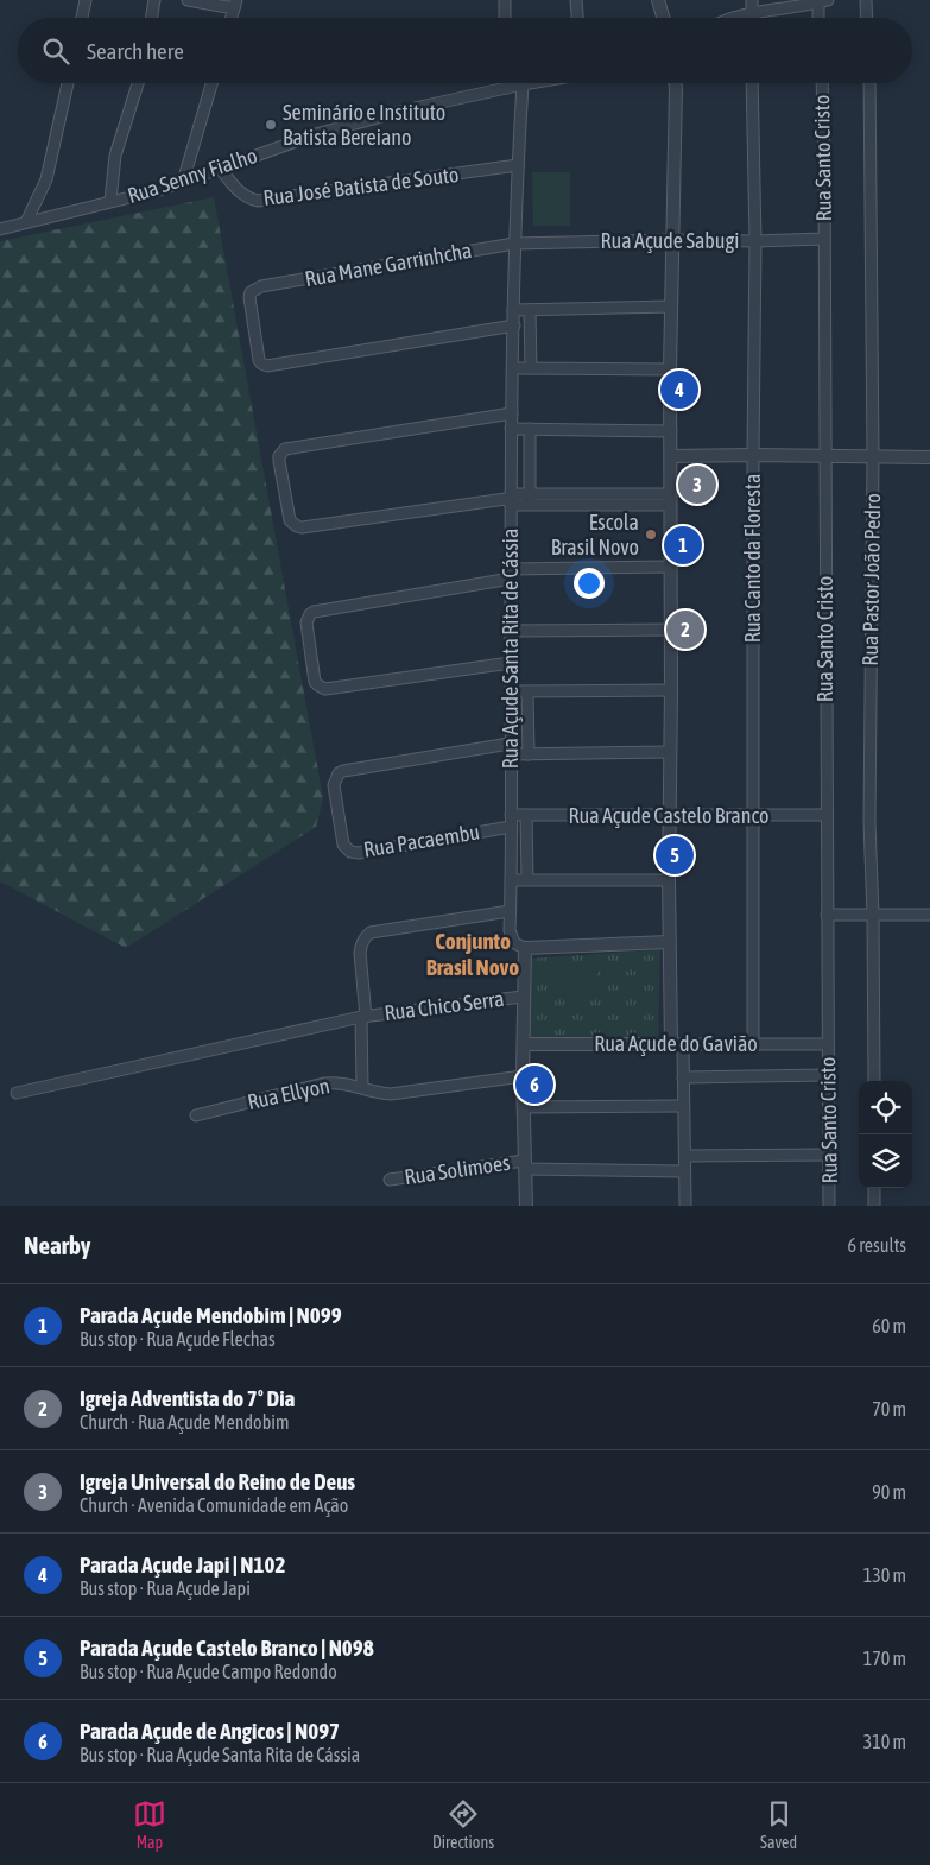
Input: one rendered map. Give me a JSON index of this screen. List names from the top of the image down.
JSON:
{
  "streets": {
    "street": [
      "Rua Santo Cristo",
      "Rua Senny Fialho",
      "Rua José Batista de Souto",
      "Rua Açude Sabugi",
      "Rua Mane Garrinhcha",
      "Rua Canto da Floresta",
      "Rua Pastor João Pedro",
      "Rua Açude Santa Rita de Cássia",
      "Rua Açude Castelo Branco",
      "Rua Pacaembu",
      "Rua Chico Serra",
      "Rua Açude do Gavião",
      "Rua Ellyon",
      "Rua Solimoes"
    ]
  },
  "crossings": [
    ["Rua Santo Cristo", "Rua Açude Sabugi"],
    ["Rua Santo Cristo", "Rua Açude Castelo Branco"],
    ["Rua Santo Cristo", "Rua Açude do Gavião"],
    ["Rua Senny Fialho", "Rua José Batista de Souto"],
    ["Rua Senny Fialho", "Rua Açude Santa Rita de Cássia"],
    ["Rua José Batista de Souto", "Rua Açude Santa Rita de Cássia"],
    ["Rua Açude Sabugi", "Rua Mane Garrinhcha"],
    ["Rua Açude Sabugi", "Rua Canto da Floresta"],
    ["Rua Açude Sabugi", "Rua Açude Santa Rita de Cássia"],
    ["Rua Mane Garrinhcha", "Rua Açude Santa Rita de Cássia"],
    ["Rua Canto da Floresta", "Rua Açude Castelo Branco"],
    ["Rua Canto da Floresta", "Rua Açude do Gavião"],
    ["Rua Açude Santa Rita de Cássia", "Rua Açude Castelo Branco"],
    ["Rua Açude Santa Rita de Cássia", "Rua Pacaembu"],
    ["Rua Açude Castelo Branco", "Rua Pacaembu"]
  ],
  "districts": ["Conjunto Brasil Novo"],
  "places": ["Seminário e Instituto Batista Bereiano", "Escola Brasil Novo"],
  "page": {
    "search": "Search here",
    "pins": [
      "4",
      "3",
      "1",
      "2",
      "5",
      "6"
    ],
    "heading": ["Nearby", "6 results"],
    "list": [
      {
        "mark": "1",
        "name": "Parada Açude Mendobim | N099",
        "note": "Bus stop · Rua Açude Flechas",
        "value": "60 m"
      },
      {
        "mark": "2",
        "name": "Igreja Adventista do 7º Dia",
        "note": "Church · Rua Açude Mendobim",
        "value": "70 m"
      },
      {
        "mark": "3",
        "name": "Igreja Universal do Reino de Deus",
        "note": "Church · Avenida Comunidade em Ação",
        "value": "90 m"
      },
      {
        "mark": "4",
        "name": "Parada Açude Japi | N102",
        "note": "Bus stop · Rua Açude Japi",
        "value": "130 m"
      },
      {
        "mark": "5",
        "name": "Parada Açude Castelo Branco | N098",
        "note": "Bus stop · Rua Açude Campo Redondo",
        "value": "170 m"
      },
      {
        "mark": "6",
        "name": "Parada Açude de Angicos | N097",
        "note": "Bus stop · Rua Açude Santa Rita de Cássia",
        "value": "310 m"
      }
    ],
    "nav": ["Map", "Directions", "Saved"]
  }
}
